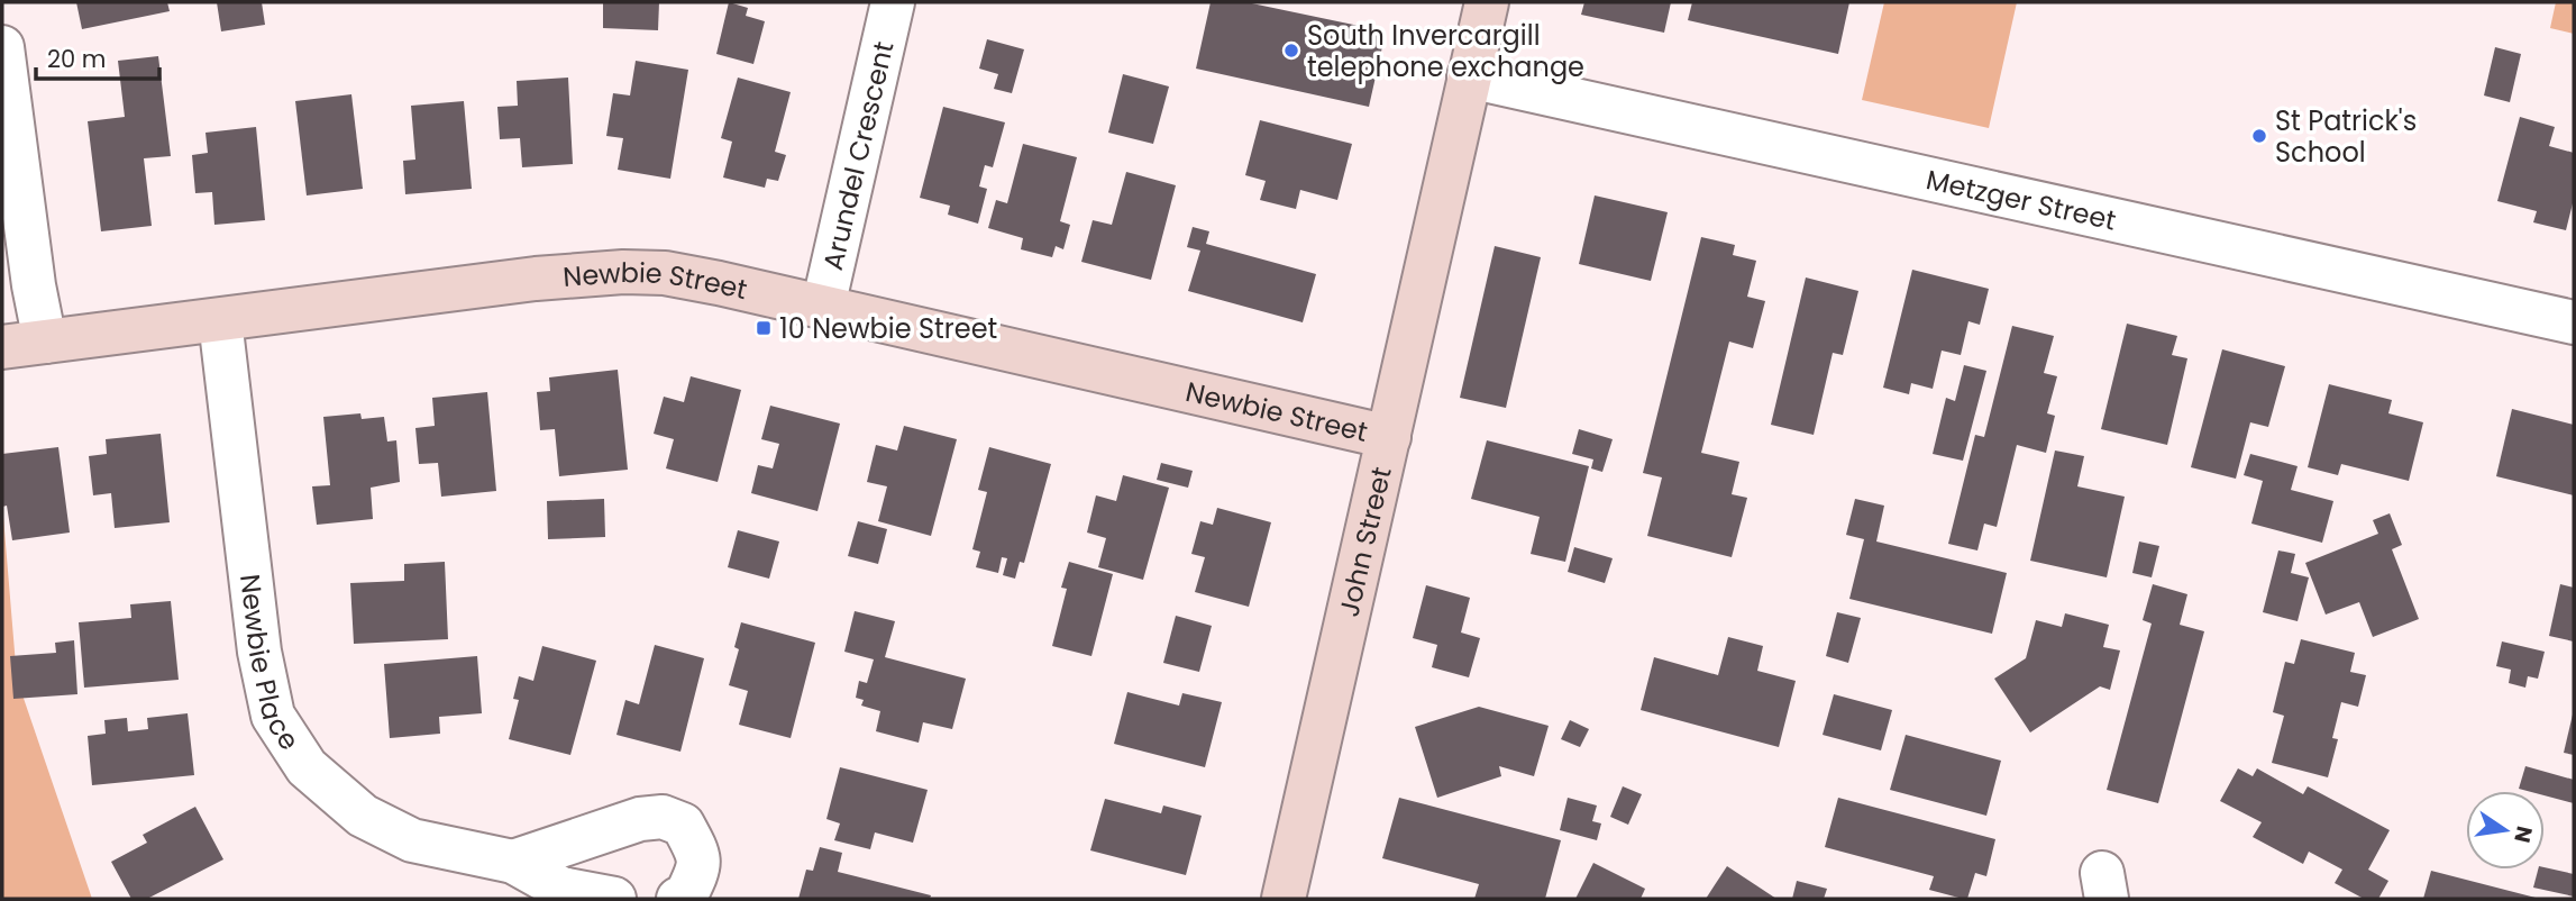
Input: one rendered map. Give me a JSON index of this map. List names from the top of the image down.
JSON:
{
  "streets": {
    "street": [
      "Arundel Crescent",
      "Metzger Street",
      "Newbie Street",
      "John Street",
      "Newbie Place"
    ]
  },
  "crossings": [
    ["Arundel Crescent", "Newbie Street"],
    ["Metzger Street", "John Street"],
    ["Newbie Street", "John Street"],
    ["Newbie Street", "Newbie Place"]
  ],
  "places": {
    "other": ["South Invercargill telephone exchange", "St Patrick's School"],
    "transit": ["10 Newbie Street"]
  },
  "scale_bar": "20 m",
  "north": "right"
}
